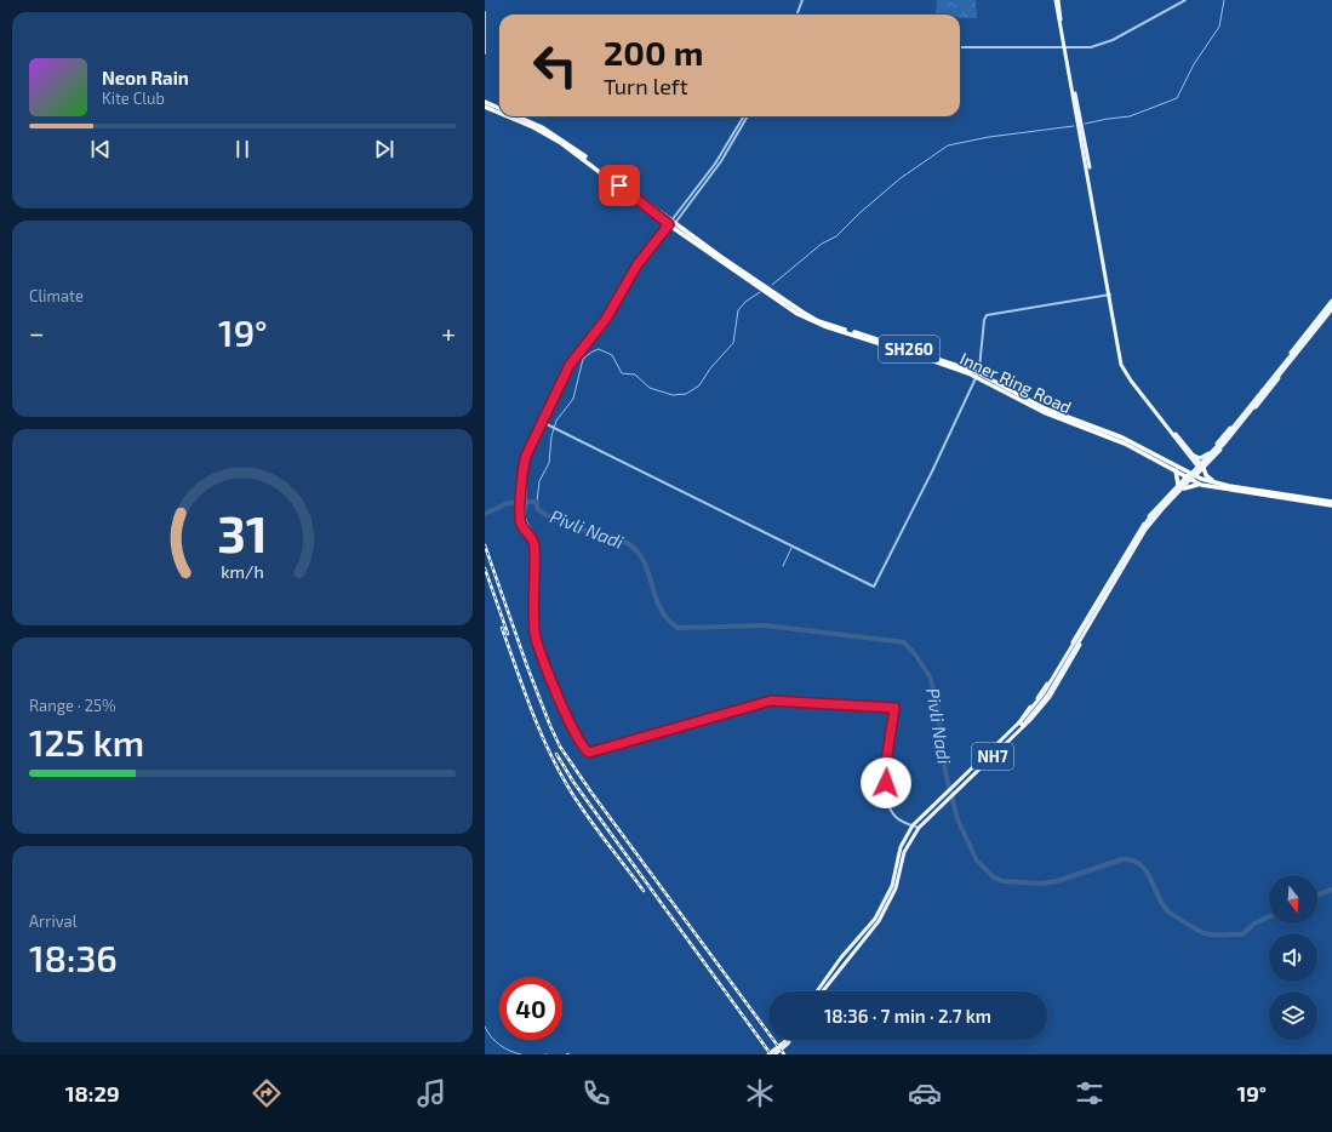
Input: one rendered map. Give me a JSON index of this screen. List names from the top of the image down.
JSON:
{
  "streets": {
    "highway": ["SH260", "Inner Ring Road"],
    "main road": ["NH7"]
  },
  "crossings": [
    ["SH260", "Inner Ring Road"]
  ],
  "water": ["Pivli Nadi"],
  "north": "bottom",
  "page": {
    "turn": ["200 m", "Turn left"],
    "song": ["Neon Rain", "Kite Club"],
    "tile": [
      "Climate",
      ["Range · 25%", "125 km"],
      ["Arrival", "18:36"]
    ],
    "heat": ["−", "19°", "+"],
    "limit": "40",
    "trip": "18:36 · 7 min · 2.7 km",
    "tabs": ["18:29", "19°"],
    "gauge": ["31", "km/h"]
  }
}
